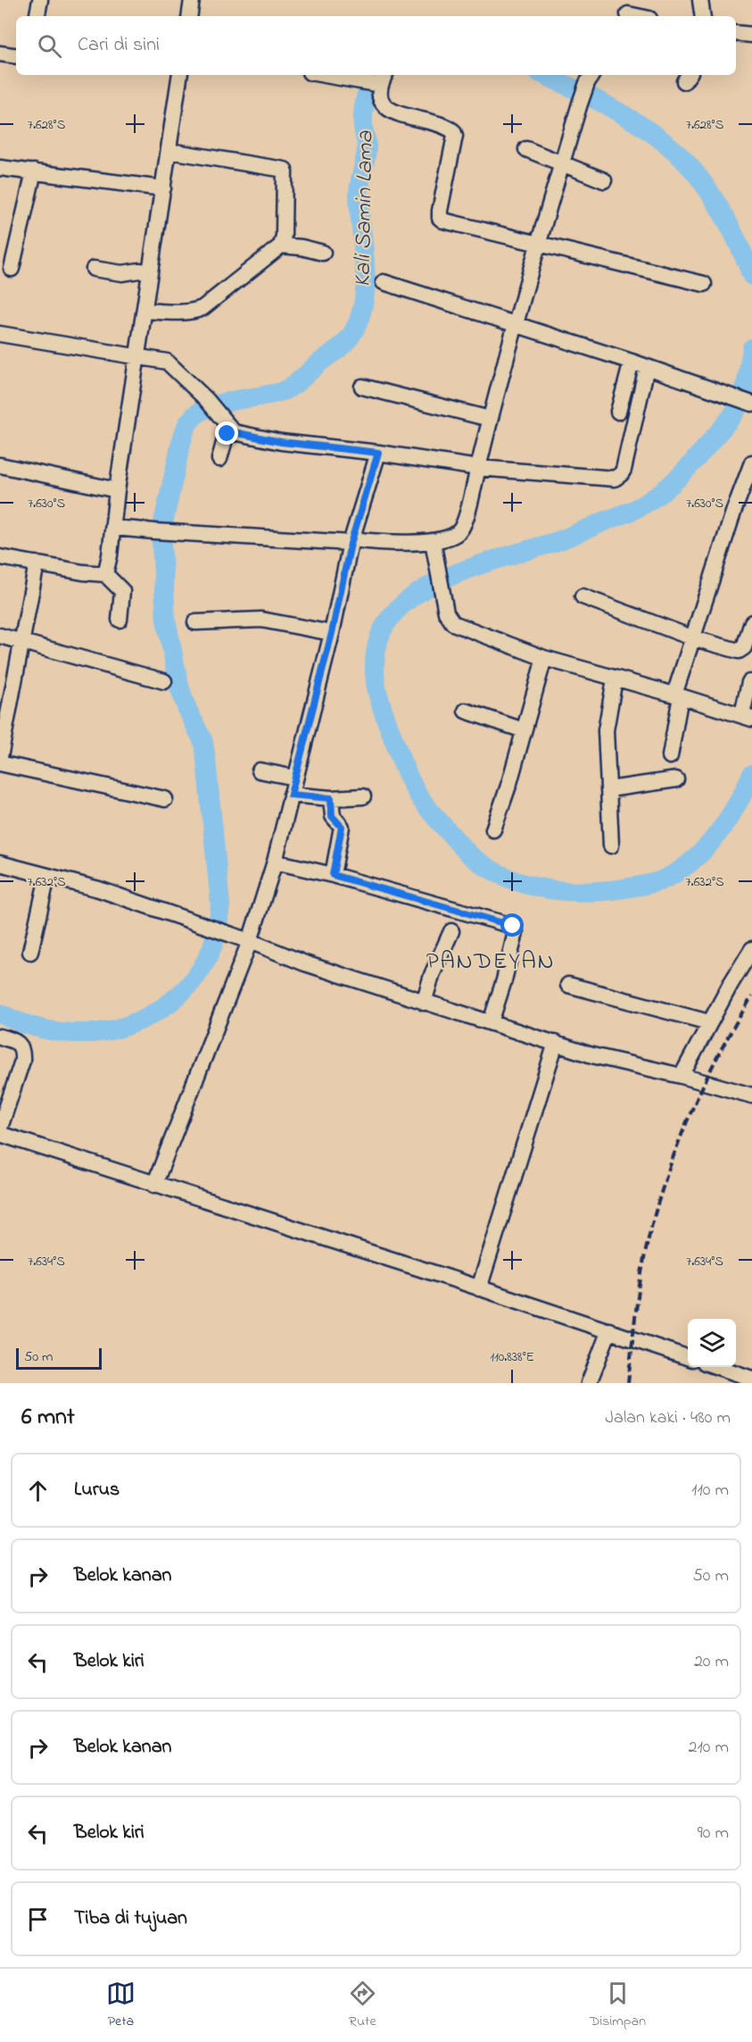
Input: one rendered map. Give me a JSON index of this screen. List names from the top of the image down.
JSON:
{
  "districts": ["PANDEYAN"],
  "water": ["Kali Samin Lama"],
  "scale_bar": "50 m",
  "page": {
    "search": "Cari di sini",
    "scale": "50 m",
    "heading": ["6 mnt", "Jalan kaki · 480 m"],
    "list": [
      ["Lurus", "110 m"],
      ["Belok kanan", "50 m"],
      ["Belok kiri", "20 m"],
      ["Belok kanan", "210 m"],
      ["Belok kiri", "90 m"],
      "Tiba di tujuan"
    ],
    "nav": ["Peta", "Rute", "Disimpan"]
  },
  "coordinates": [
    "7.628°S",
    "7.630°S",
    "7.632°S",
    "7.634°S",
    "110.838°E"
  ]
}
